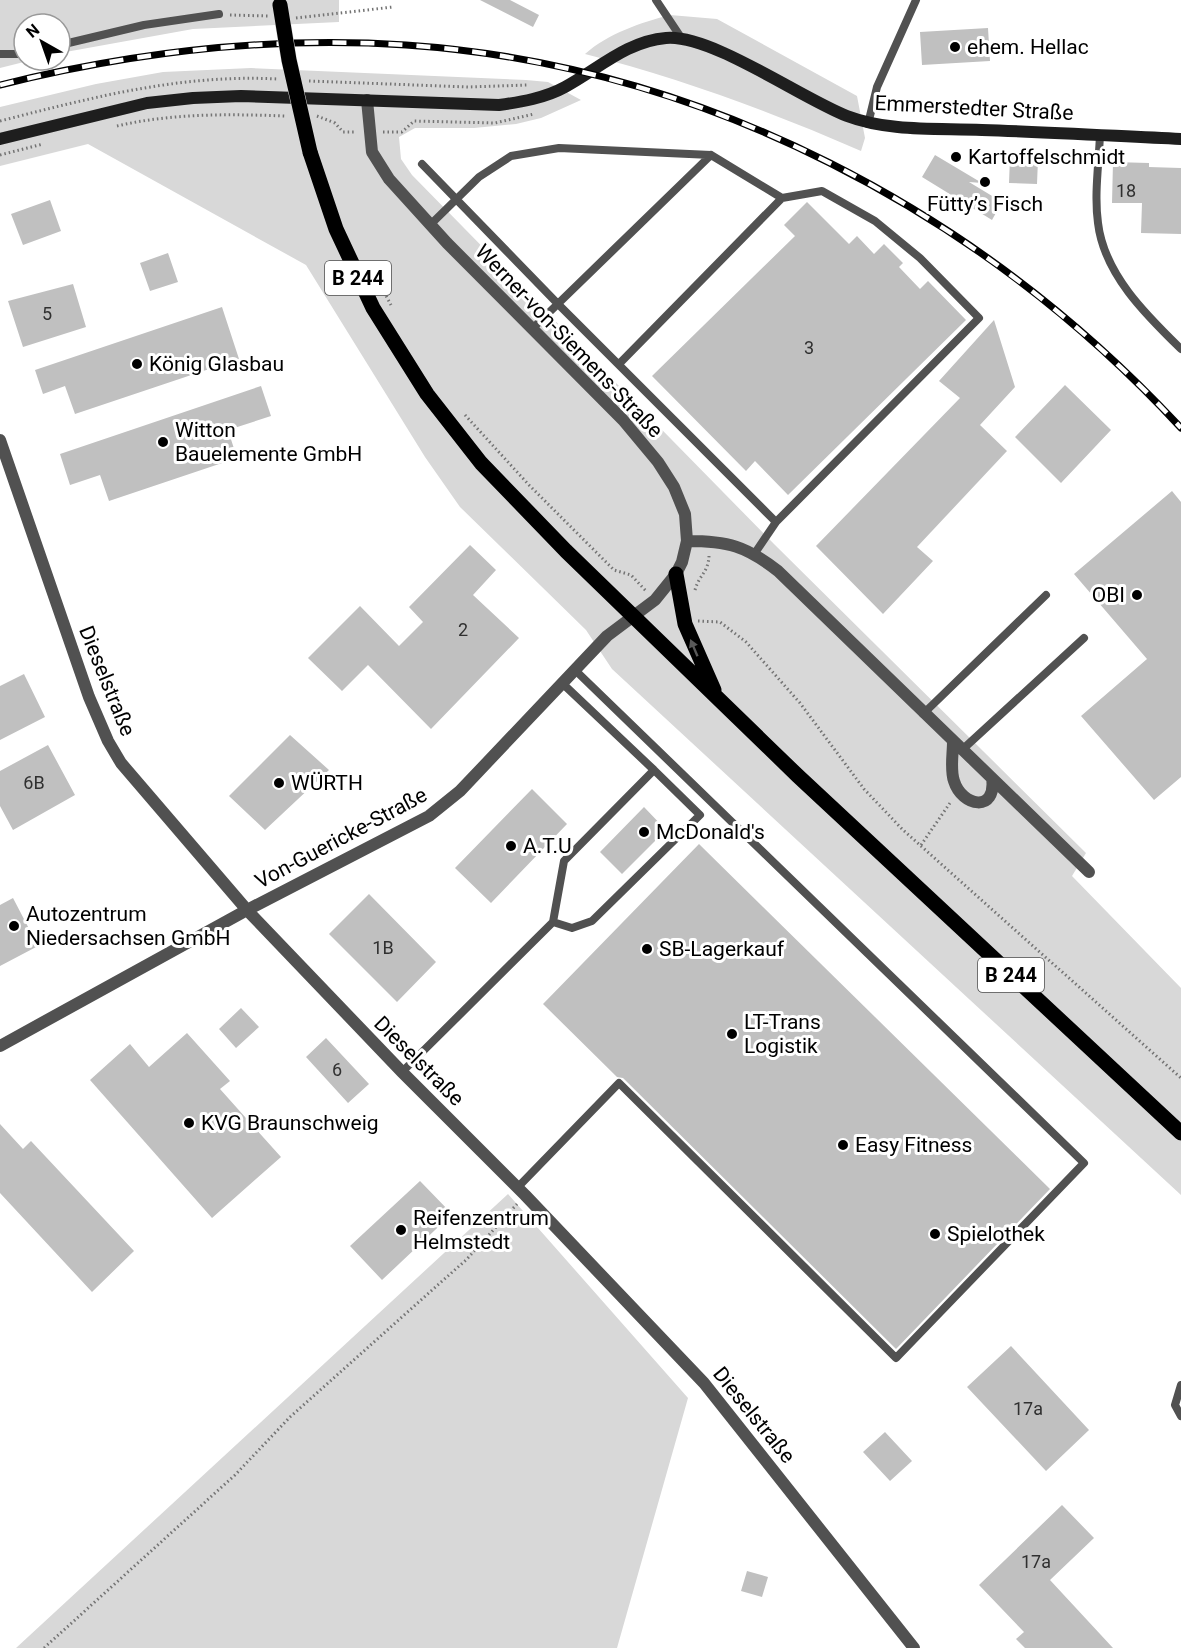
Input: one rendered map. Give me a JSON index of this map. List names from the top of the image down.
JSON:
{
  "streets": {
    "main road": ["Emmerstedter Straße", "B 244"],
    "street": ["Werner-von-Siemens-Straße", "Dieselstraße", "Von-Guericke-Straße"]
  },
  "crossings": [
    ["Emmerstedter Straße", "Werner-von-Siemens-Straße"],
    ["B 244", "Von-Guericke-Straße"],
    ["Werner-von-Siemens-Straße", "Von-Guericke-Straße"],
    ["Dieselstraße", "Von-Guericke-Straße"]
  ],
  "places": [
    "ehem. Hellac",
    "Kartoffelschmidt",
    "Fütty’s Fisch",
    "König Glasbau",
    "Witton Bauelemente GmbH",
    "OBI",
    "WÜRTH",
    "McDonald's",
    "A.T.U",
    "Autozentrum Niedersachsen GmbH",
    "SB-Lagerkauf",
    "LT-Trans Logistik",
    "KVG Braunschweig",
    "Easy Fitness",
    "Reifenzentrum Helmstedt",
    "Spielothek"
  ],
  "house_numbers": [
    "18",
    "5",
    "3",
    "2",
    "6B",
    "1B",
    "6",
    "17a",
    "17a"
  ],
  "north": "top left"
}
